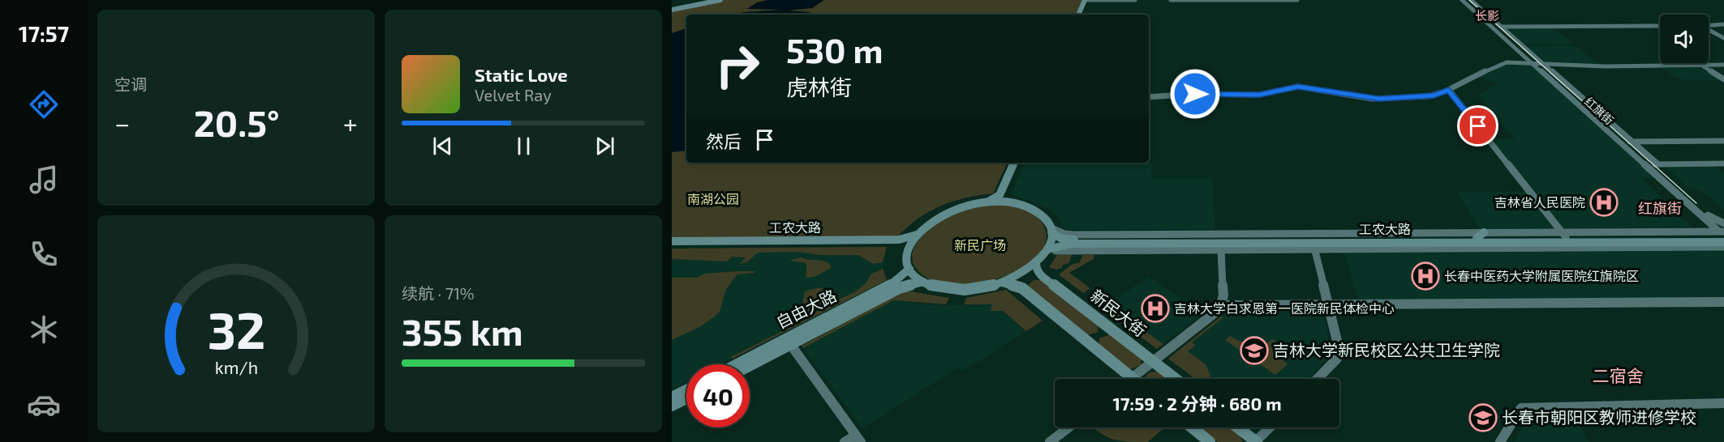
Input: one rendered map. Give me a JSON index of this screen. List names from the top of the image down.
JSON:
{
  "streets": {
    "main road": ["工农大路", "自由大路", "新民大街"],
    "street": ["红旗街"]
  },
  "crossings": [
    ["红旗街", "工农大路"],
    ["工农大路", "自由大路"],
    ["工农大路", "新民大街"],
    ["自由大路", "新民大街"]
  ],
  "districts": ["长影", "红旗街", "二宿舍"],
  "parks": ["南湖公园", "新民广场"],
  "places": {
    "hospital": ["吉林省人民医院", "长春中医药大学附属医院红旗院区", "吉林大学白求恩第一医院新民体检中心"],
    "school or university": ["吉林大学新民校区公共卫生学院", "长春市朝阳区教师进修学校"]
  },
  "page": {
    "tabs": "17:57",
    "tile": [
      "空调",
      ["续航 · 71%", "355 km"]
    ],
    "turn": ["530 m", "虎林街"],
    "song": ["Static Love", "Velvet Ray"],
    "heat": ["−", "20.5°", "+"],
    "then": "然后",
    "limit": "40",
    "trip": "17:59 · 2 分钟 · 680 m",
    "gauge": ["32", "km/h"]
  }
}
